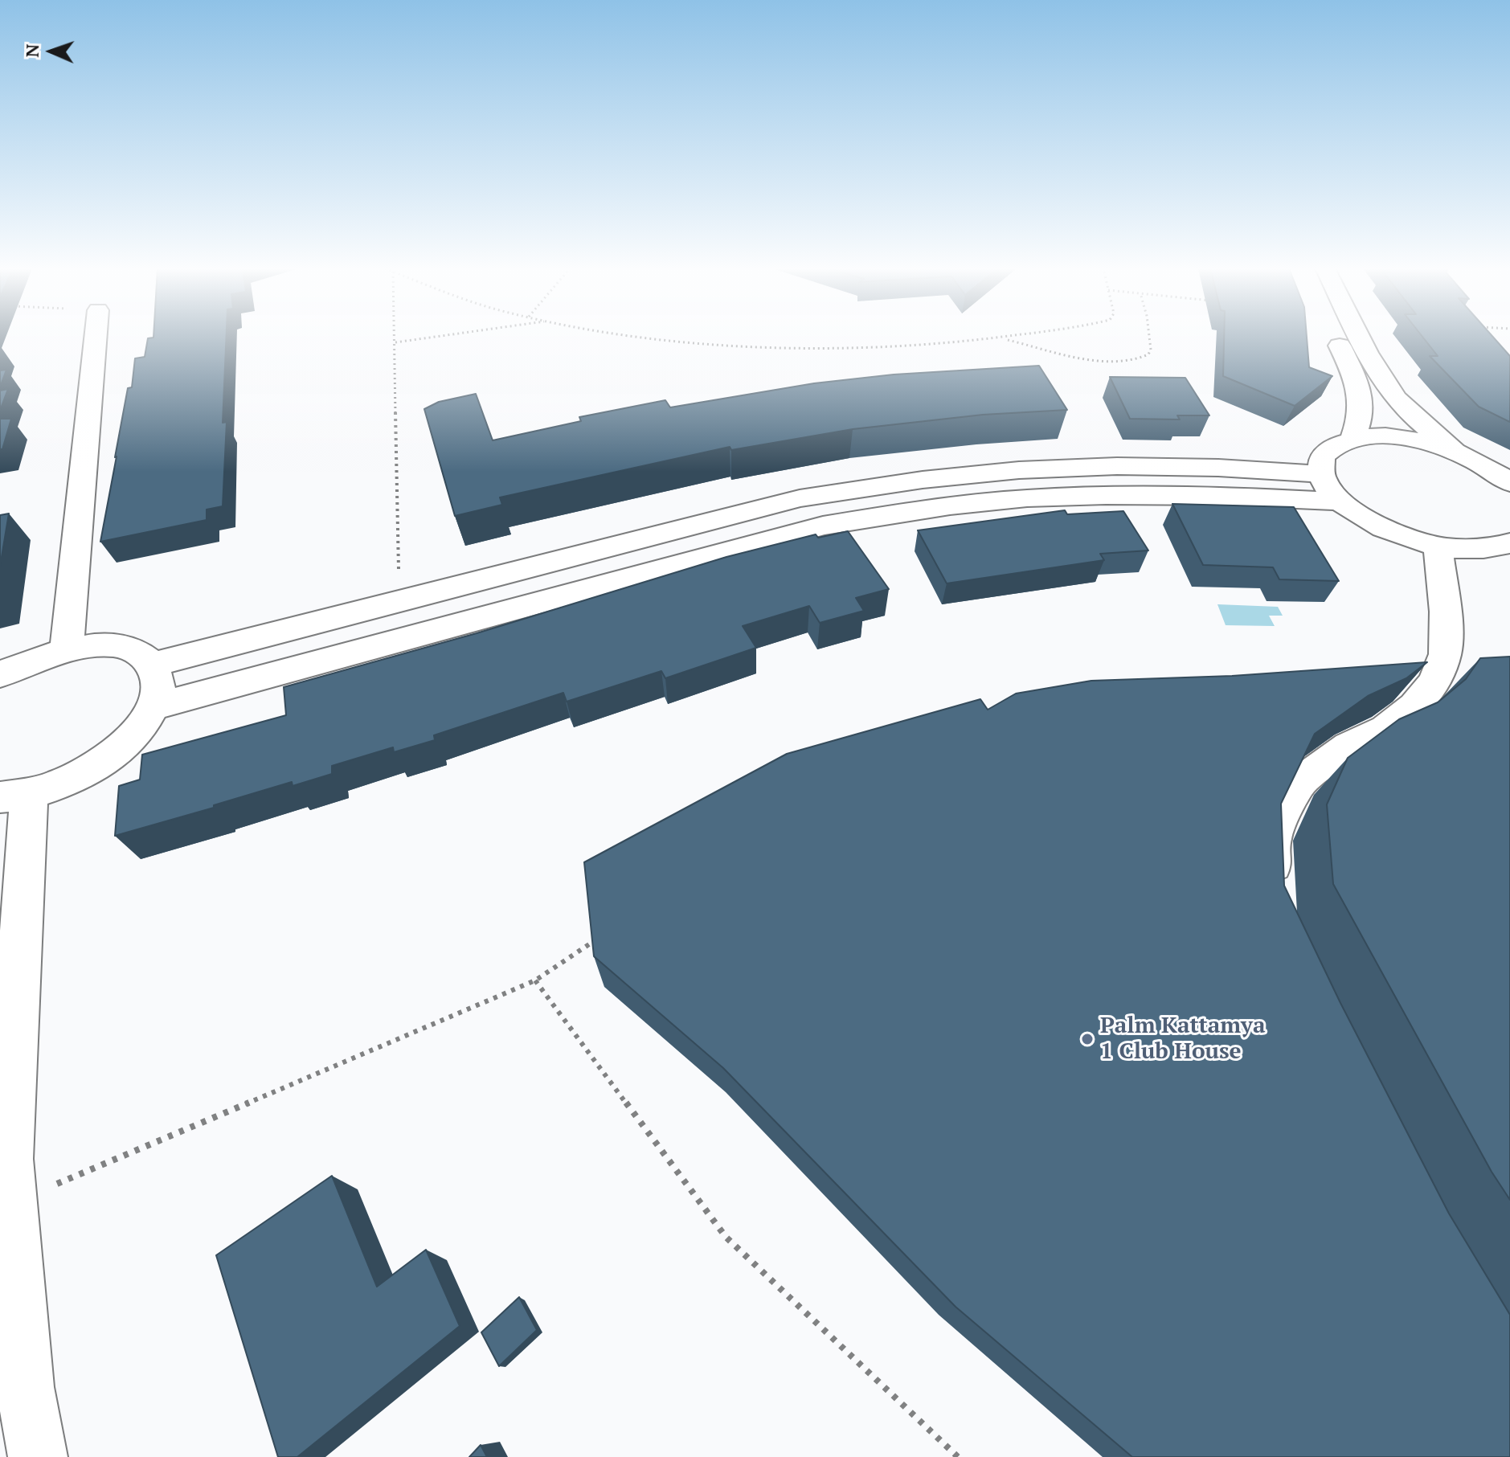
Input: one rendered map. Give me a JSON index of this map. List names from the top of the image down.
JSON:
{
  "places": ["Palm Kattamya 1 Club House"],
  "north": "left"
}
